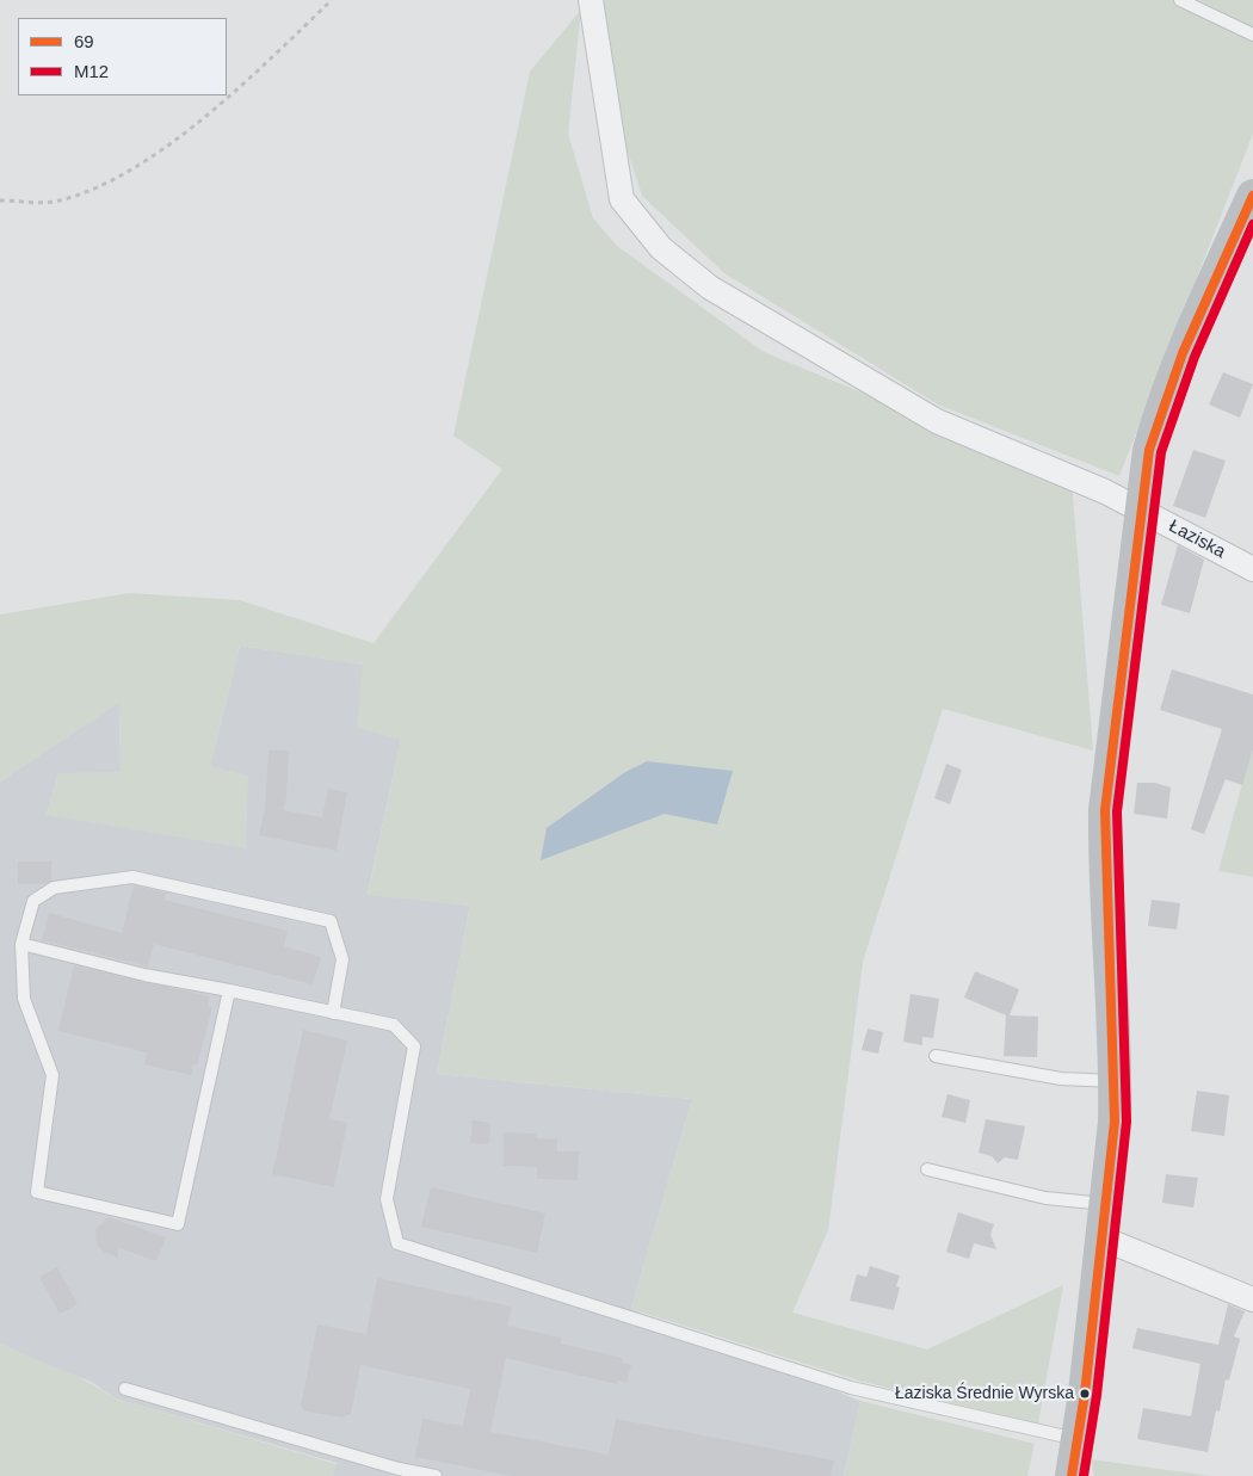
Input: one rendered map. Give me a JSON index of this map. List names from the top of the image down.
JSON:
{
  "streets": {
    "street": ["Łaziska"]
  },
  "places": ["Łaziska Średnie Wyrska"],
  "lines": ["transit line 69", "transit line M12"],
  "legend": ["69", "M12"]
}
